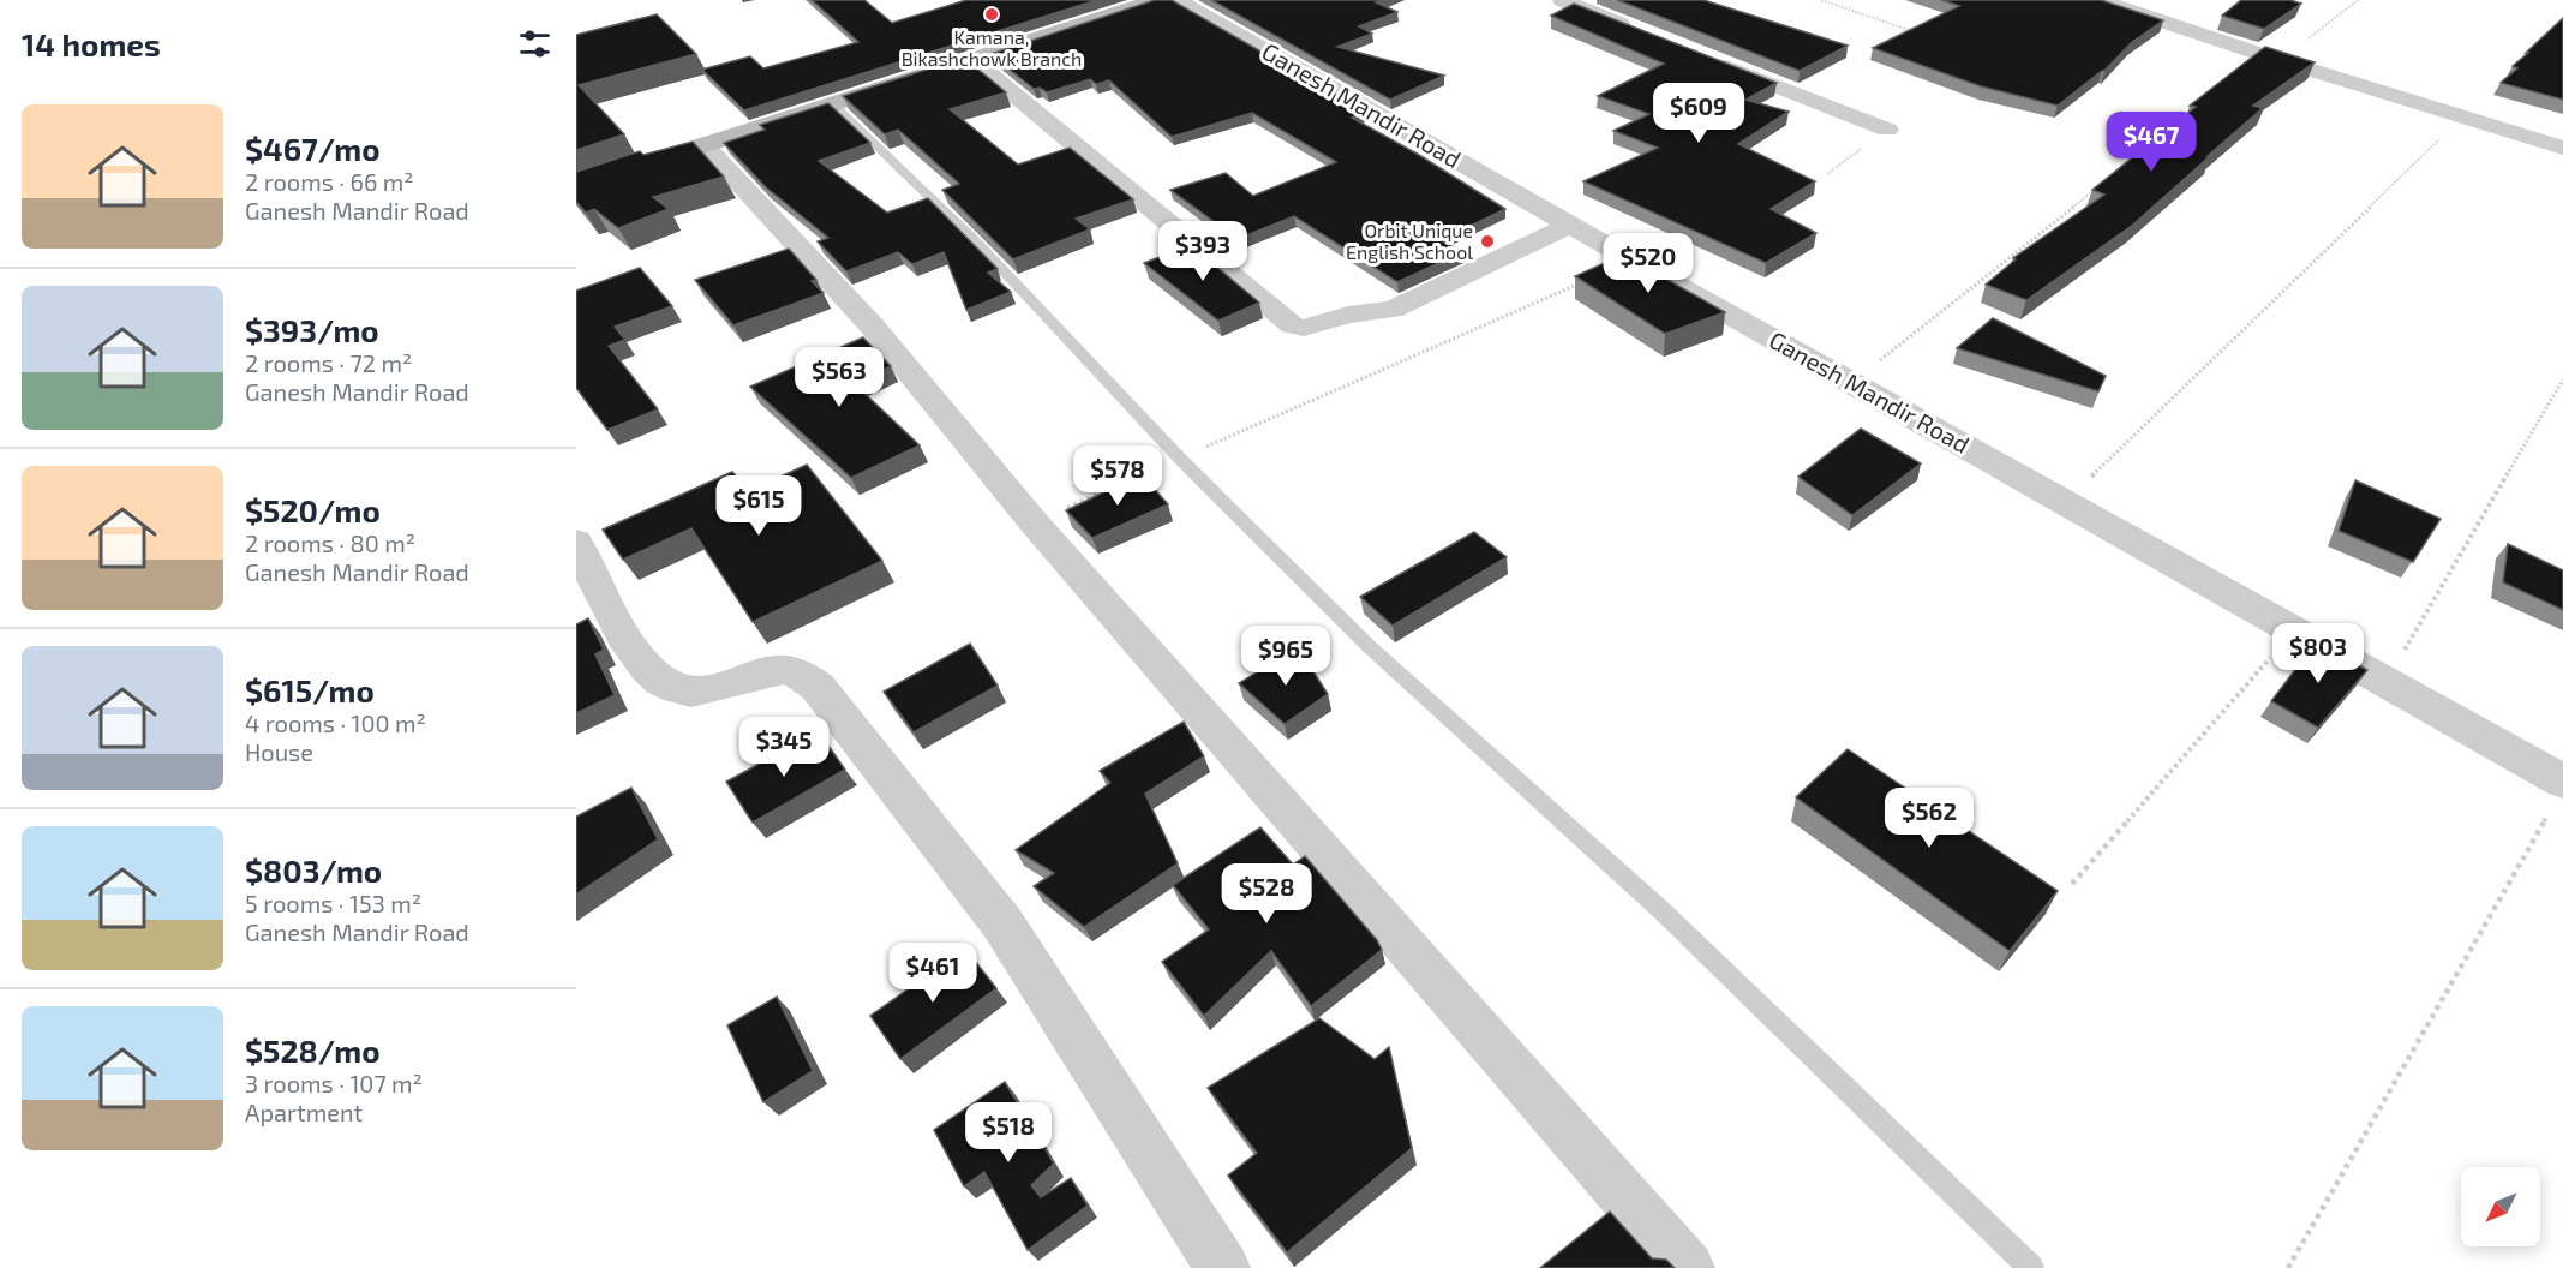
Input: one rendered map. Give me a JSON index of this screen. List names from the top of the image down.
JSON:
{
  "streets": {
    "street": ["Ganesh Mandir Road"]
  },
  "places": ["Kamana, Bikashchowk Branch", "Orbit Unique English School"],
  "north": "bottom left",
  "page": {
    "heading": "14 homes",
    "price": [
      "$609",
      "$467",
      "$393",
      "$520",
      "$563",
      "$578",
      "$615",
      "$803",
      "$965",
      "$345",
      "$562",
      "$528",
      "$461",
      "$518"
    ],
    "list": [
      {
        "name": "$467/mo",
        "note": "2 rooms · 66 m² · Ganesh Mandir Road"
      },
      {
        "name": "$393/mo",
        "note": "2 rooms · 72 m² · Ganesh Mandir Road"
      },
      {
        "name": "$520/mo",
        "note": "2 rooms · 80 m² · Ganesh Mandir Road"
      },
      {
        "name": "$615/mo",
        "note": "4 rooms · 100 m² · House"
      },
      {
        "name": "$803/mo",
        "note": "5 rooms · 153 m² · Ganesh Mandir Road"
      },
      {
        "name": "$528/mo",
        "note": "3 rooms · 107 m² · Apartment"
      }
    ]
  }
}
